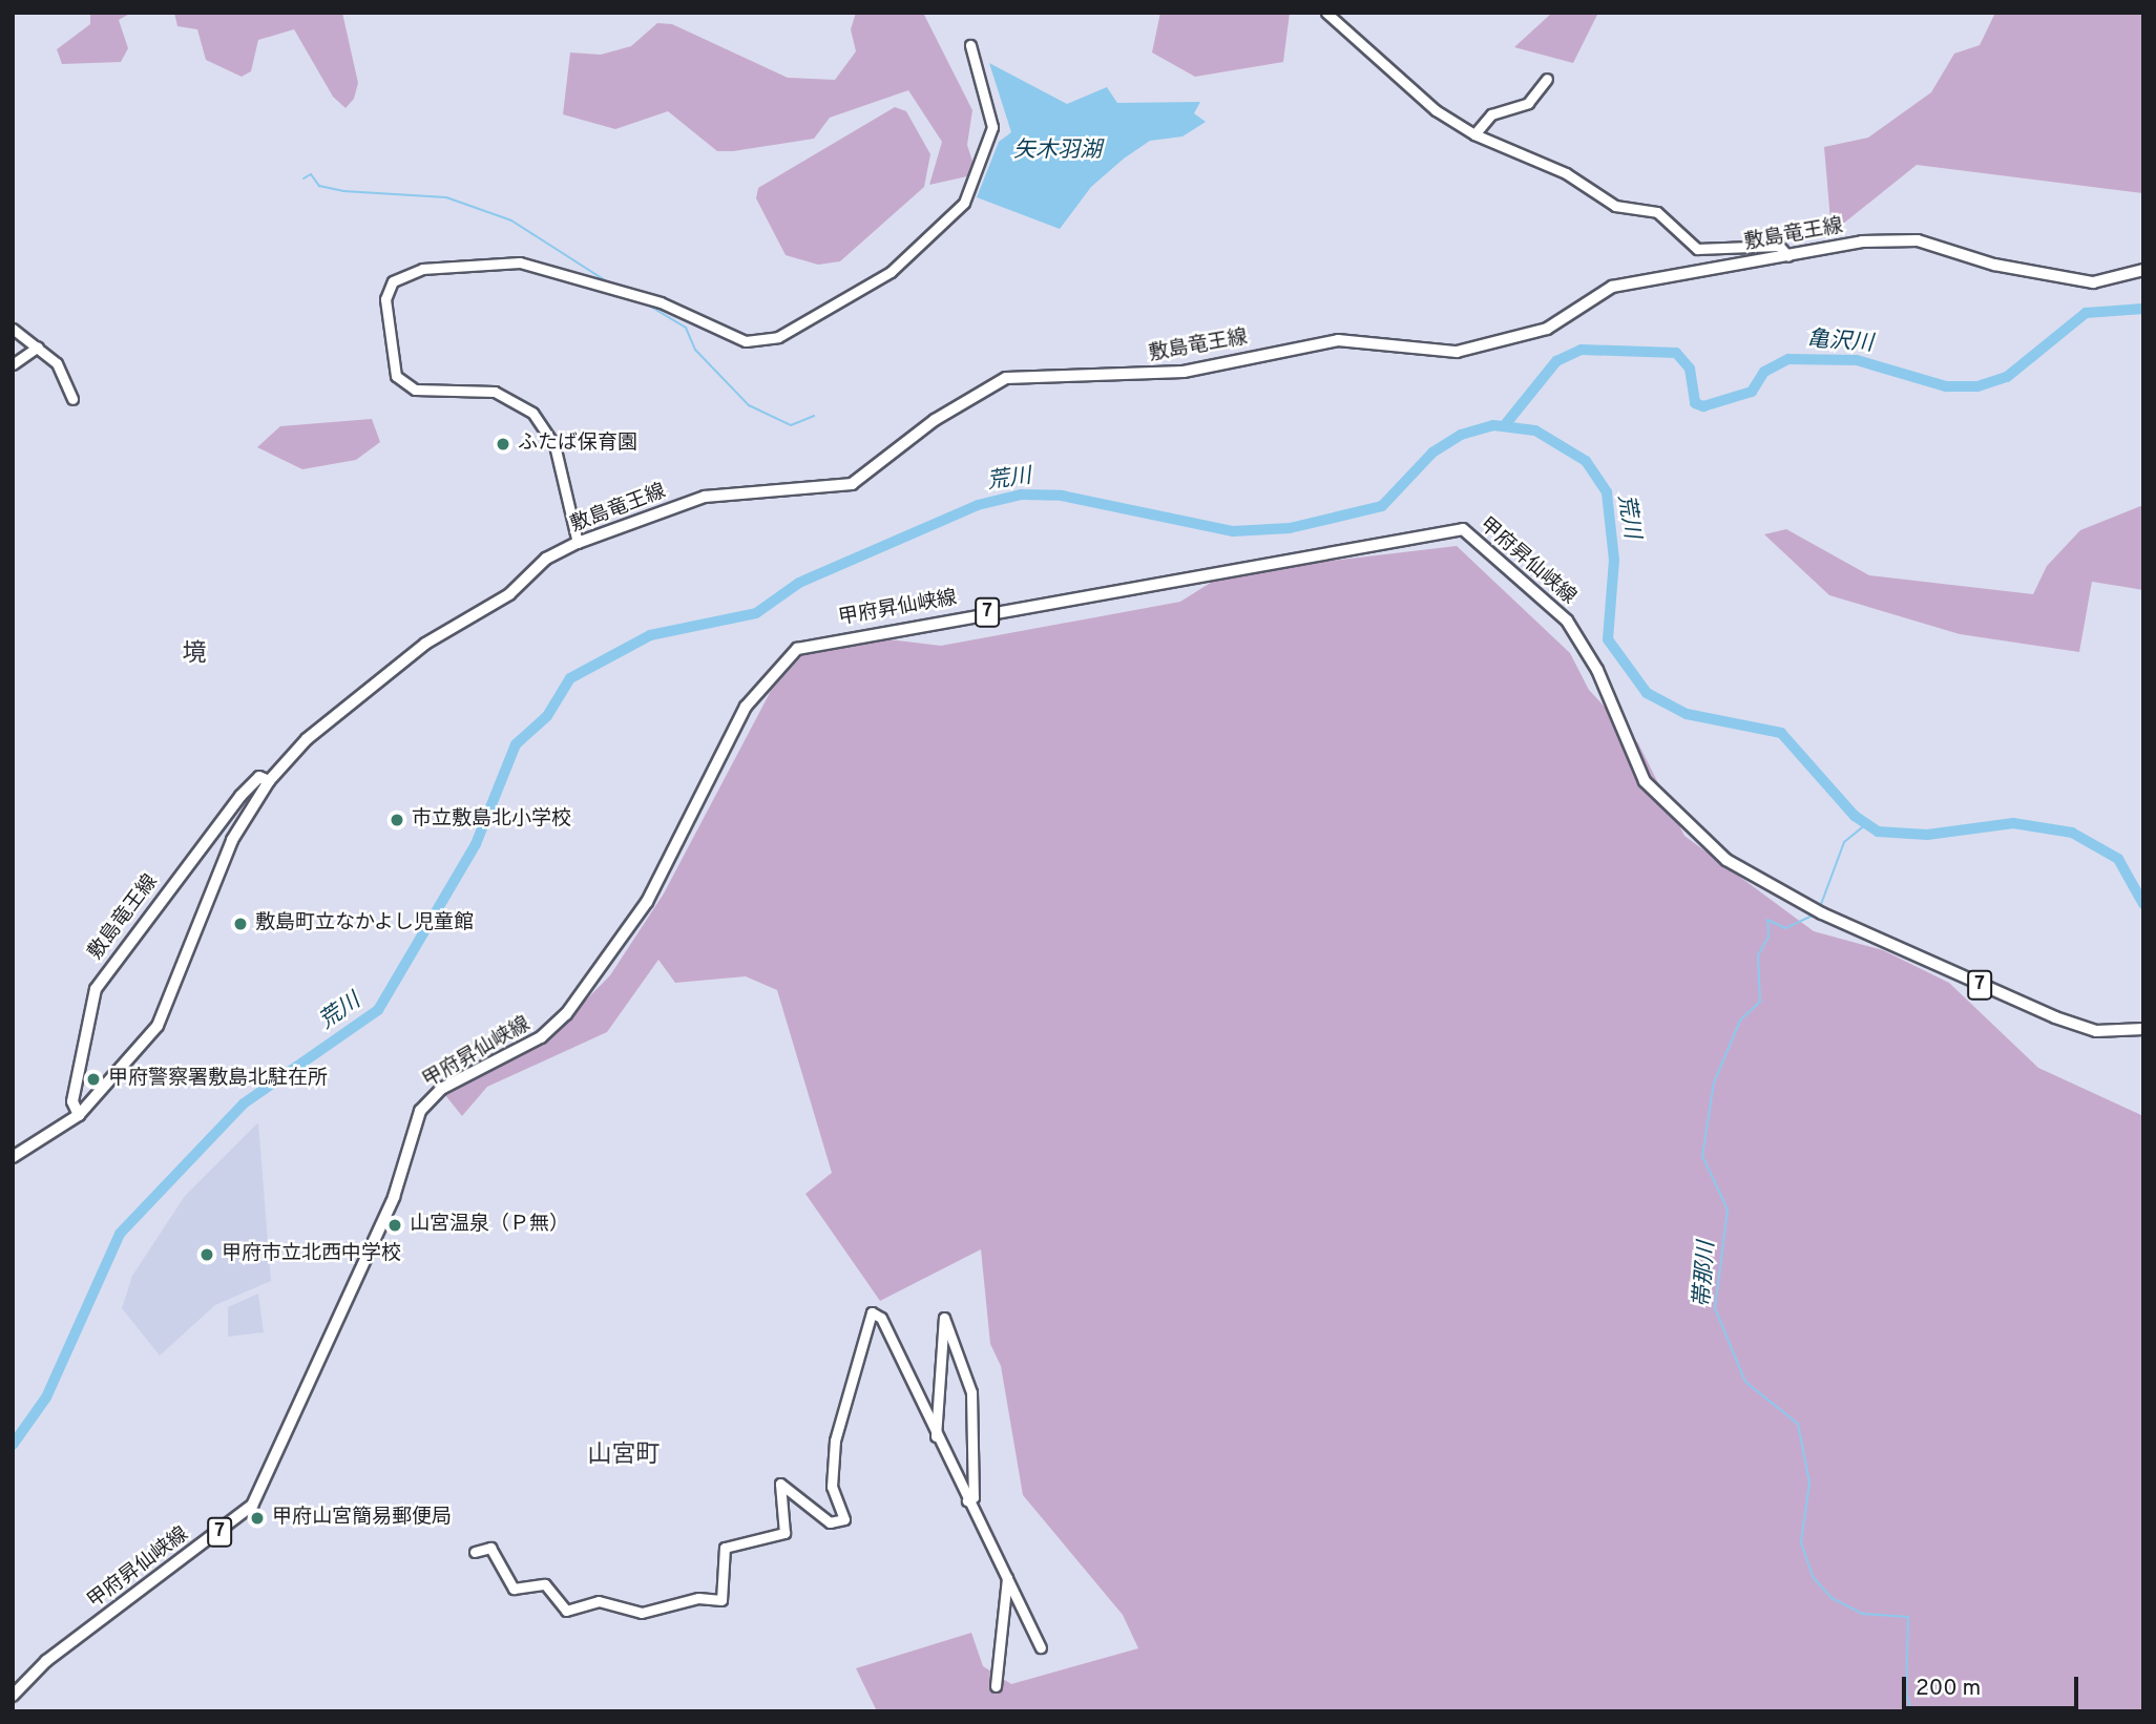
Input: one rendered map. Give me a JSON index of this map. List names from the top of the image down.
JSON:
{
  "streets": {
    "main road": ["敷島竜王線", "甲府昇仙峡線", "7"]
  },
  "districts": ["境", "山宮町"],
  "water": [
    "矢木羽湖",
    "亀沢川",
    "荒川",
    "帯那川"
  ],
  "places": [
    "ふたば保育園",
    "市立敷島北小学校",
    "敷島町立なかよし児童館",
    "甲府警察署敷島北駐在所",
    "山宮温泉（Ｐ無）",
    "甲府市立北西中学校",
    "甲府山宮簡易郵便局"
  ],
  "scale_bar": "200 m"
}
